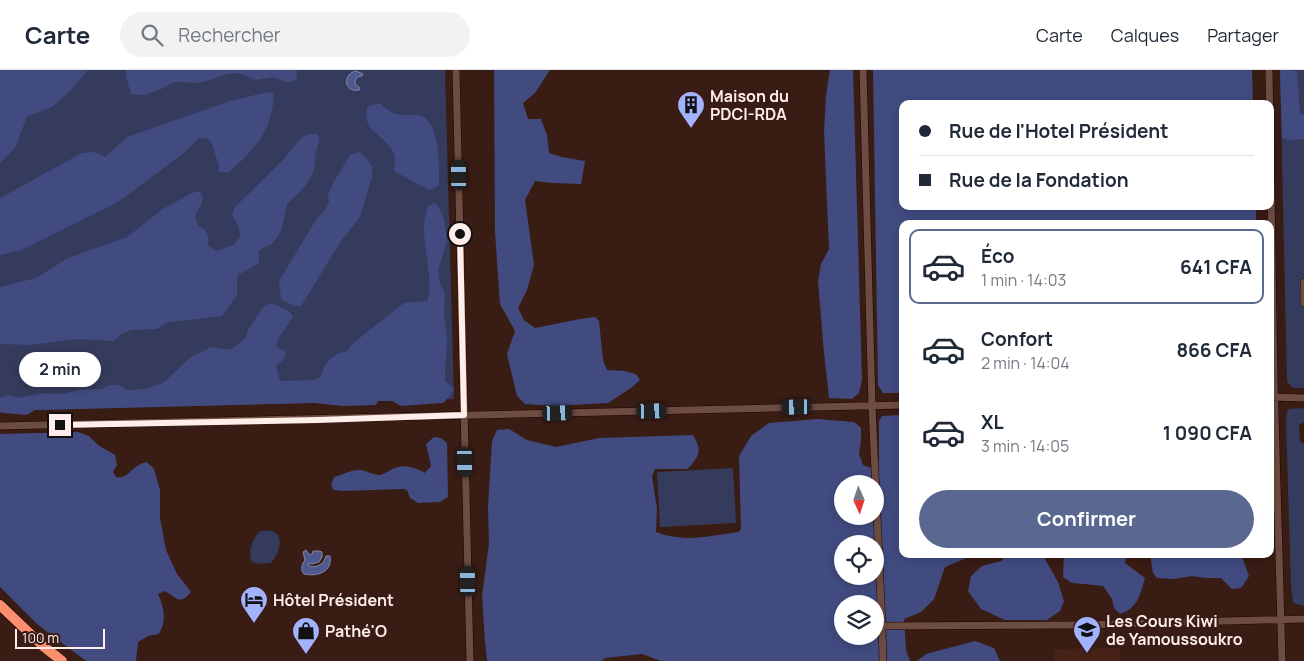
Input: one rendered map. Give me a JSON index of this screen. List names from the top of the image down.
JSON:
{
  "places": {
    "building": ["Maison du PDCI-RDA"],
    "hotel": ["Hôtel Président"],
    "school or university": ["Les Cours Kiwi de Yamoussoukro"],
    "shop": ["Pathé'O"]
  },
  "scale_bar": "100 m",
  "north": "bottom",
  "page": {
    "header": "Carte",
    "search": "Rechercher",
    "nav": ["Carte", "Calques", "Partager"],
    "banner": ["Rue de l'Hotel Président", "Rue de la Fondation"],
    "list": [
      {
        "name": "Éco",
        "note": "1 min · 14:03",
        "value": "641 CFA"
      },
      {
        "name": "Confort",
        "note": "2 min · 14:04",
        "value": "866 CFA"
      },
      {
        "name": "XL",
        "note": "3 min · 14:05",
        "value": "1 090 CFA"
      }
    ],
    "bubble": "2 min",
    "buttons": "Confirmer",
    "scale": "100 m"
  }
}
